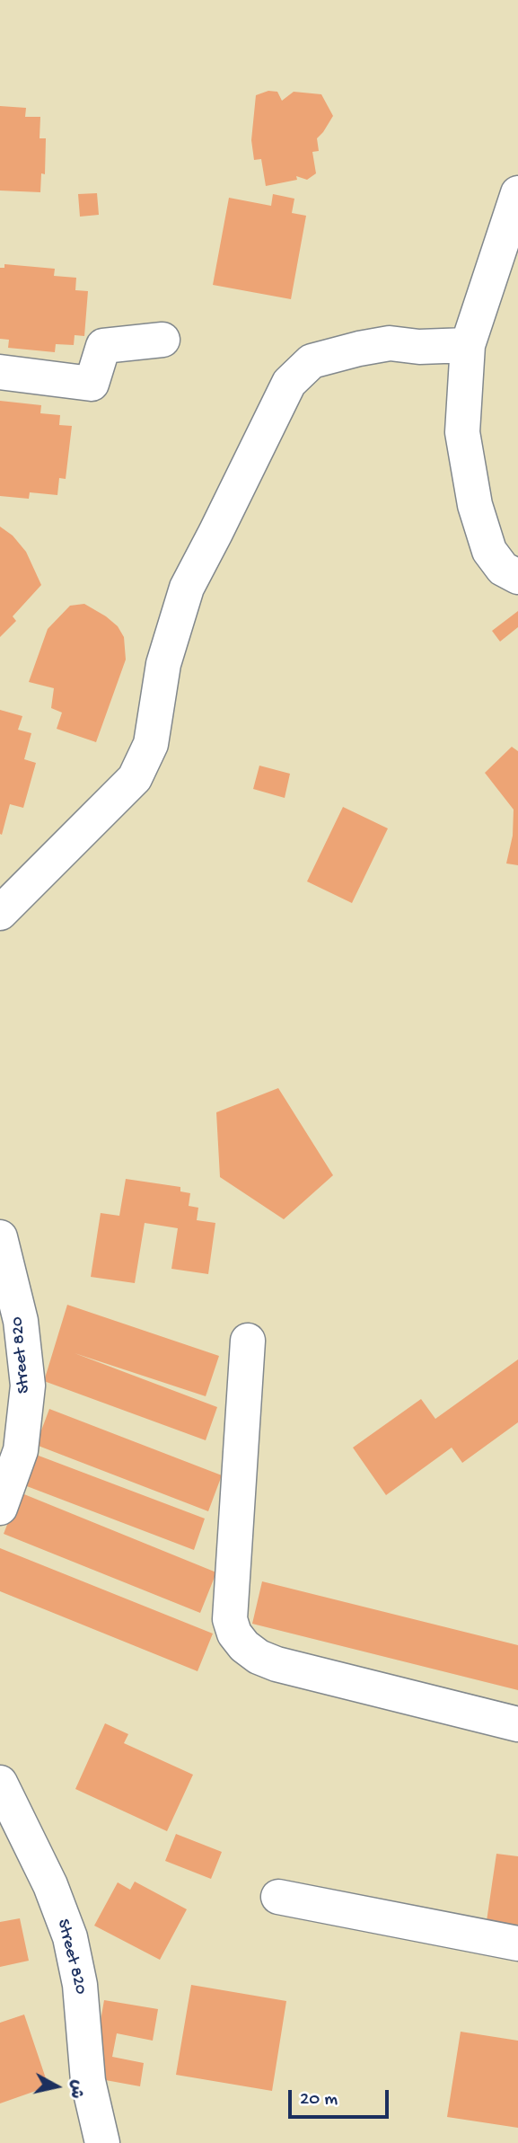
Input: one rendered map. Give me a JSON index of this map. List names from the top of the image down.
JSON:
{
  "streets": {
    "street": ["Street 820"]
  },
  "scale_bar": "20 m",
  "north": "right"
}
